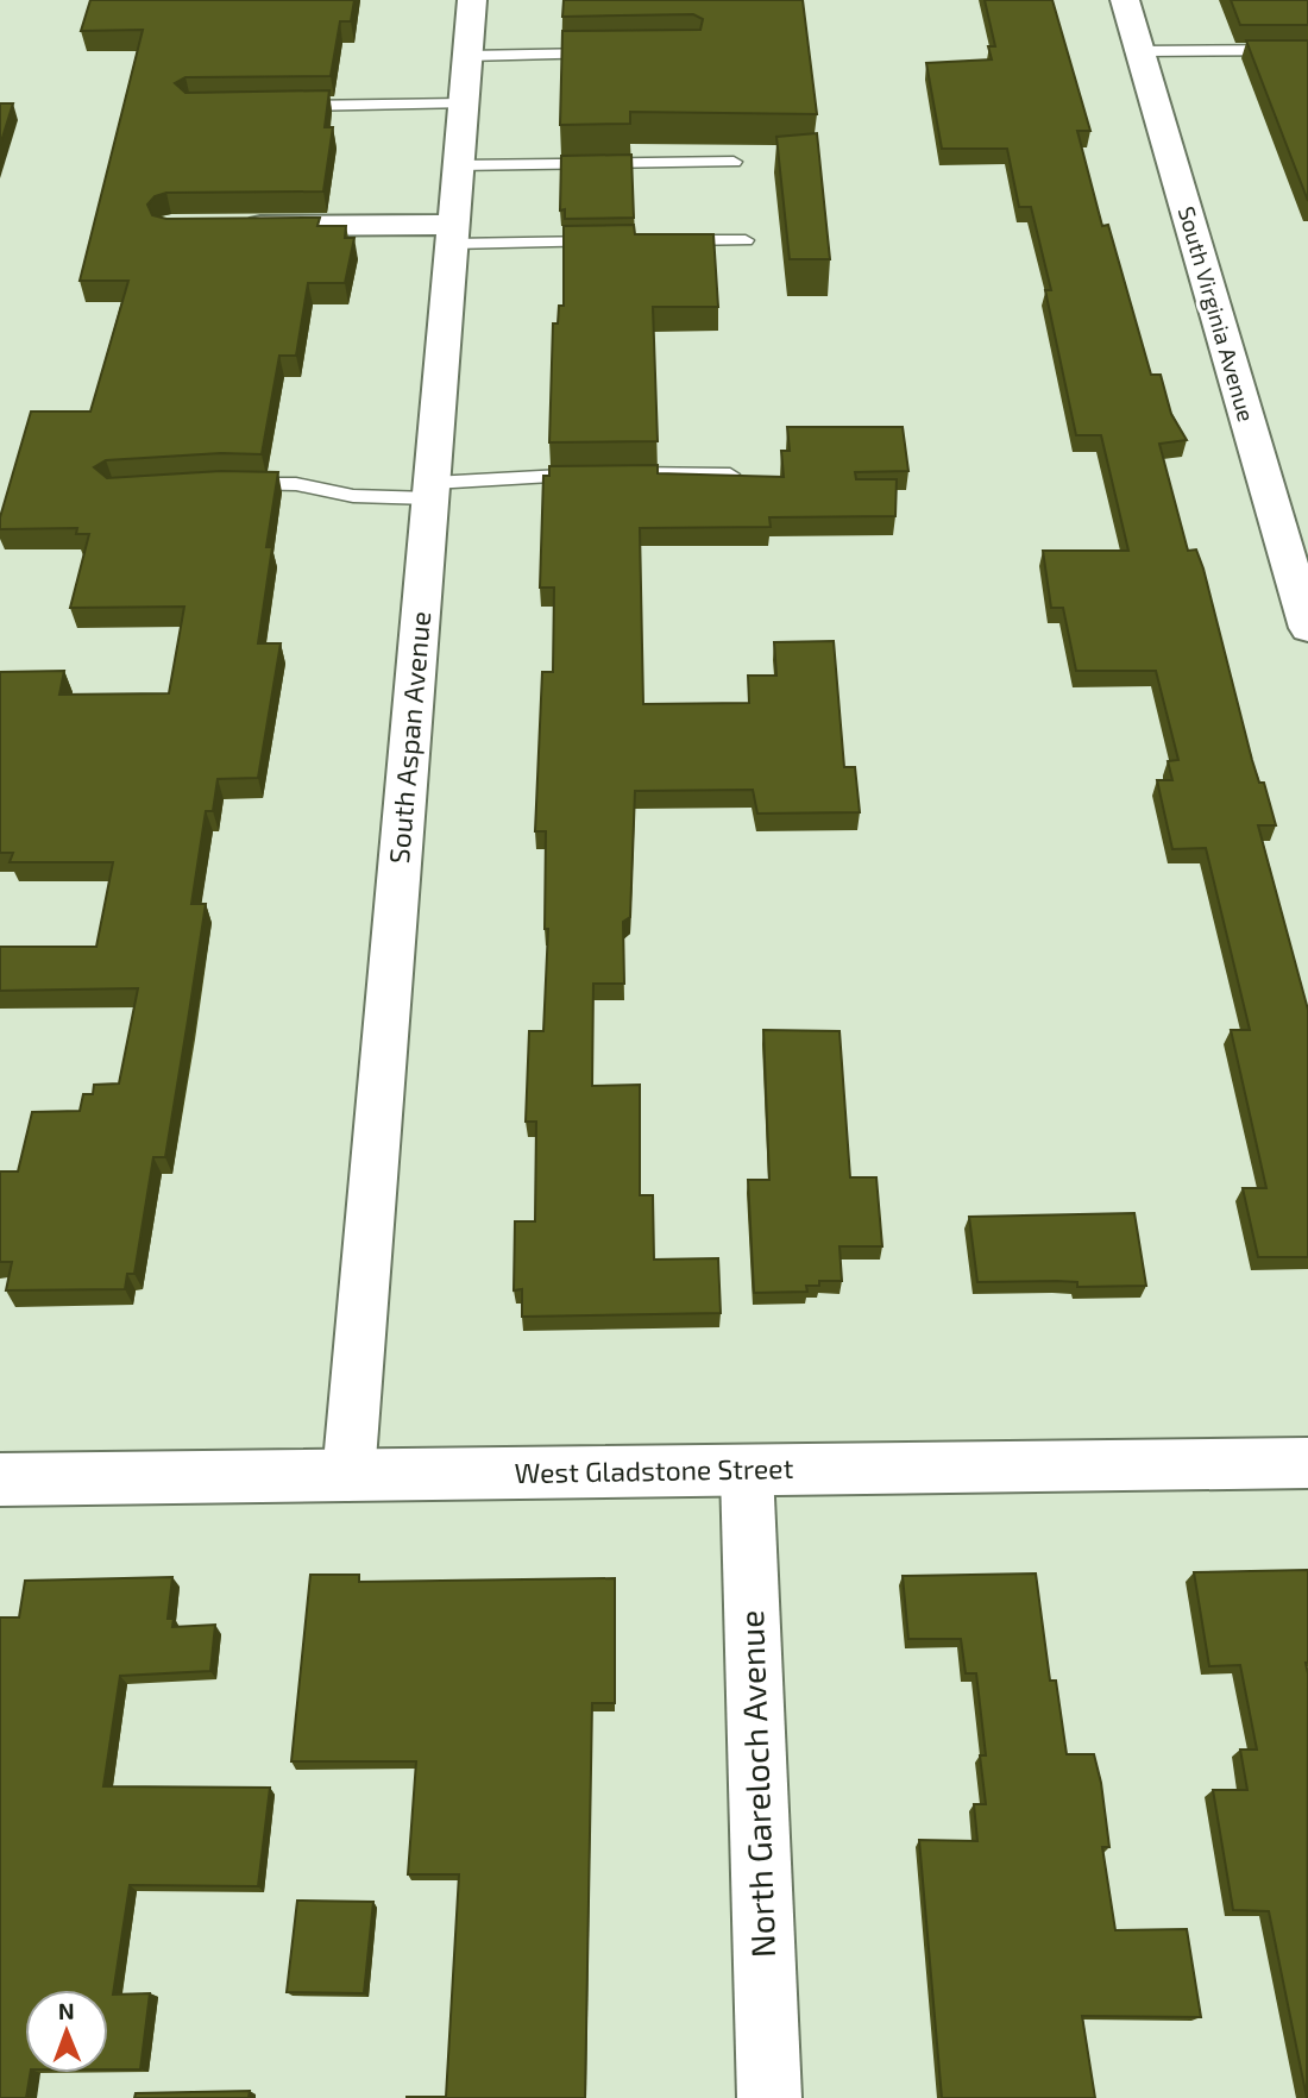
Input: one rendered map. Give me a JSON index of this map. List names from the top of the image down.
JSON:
{
  "streets": {
    "street": [
      "South Virginia Avenue",
      "South Aspan Avenue",
      "West Gladstone Street",
      "North Gareloch Avenue"
    ]
  },
  "crossings": [
    ["South Aspan Avenue", "West Gladstone Street"],
    ["West Gladstone Street", "North Gareloch Avenue"]
  ],
  "north": "top"
}
